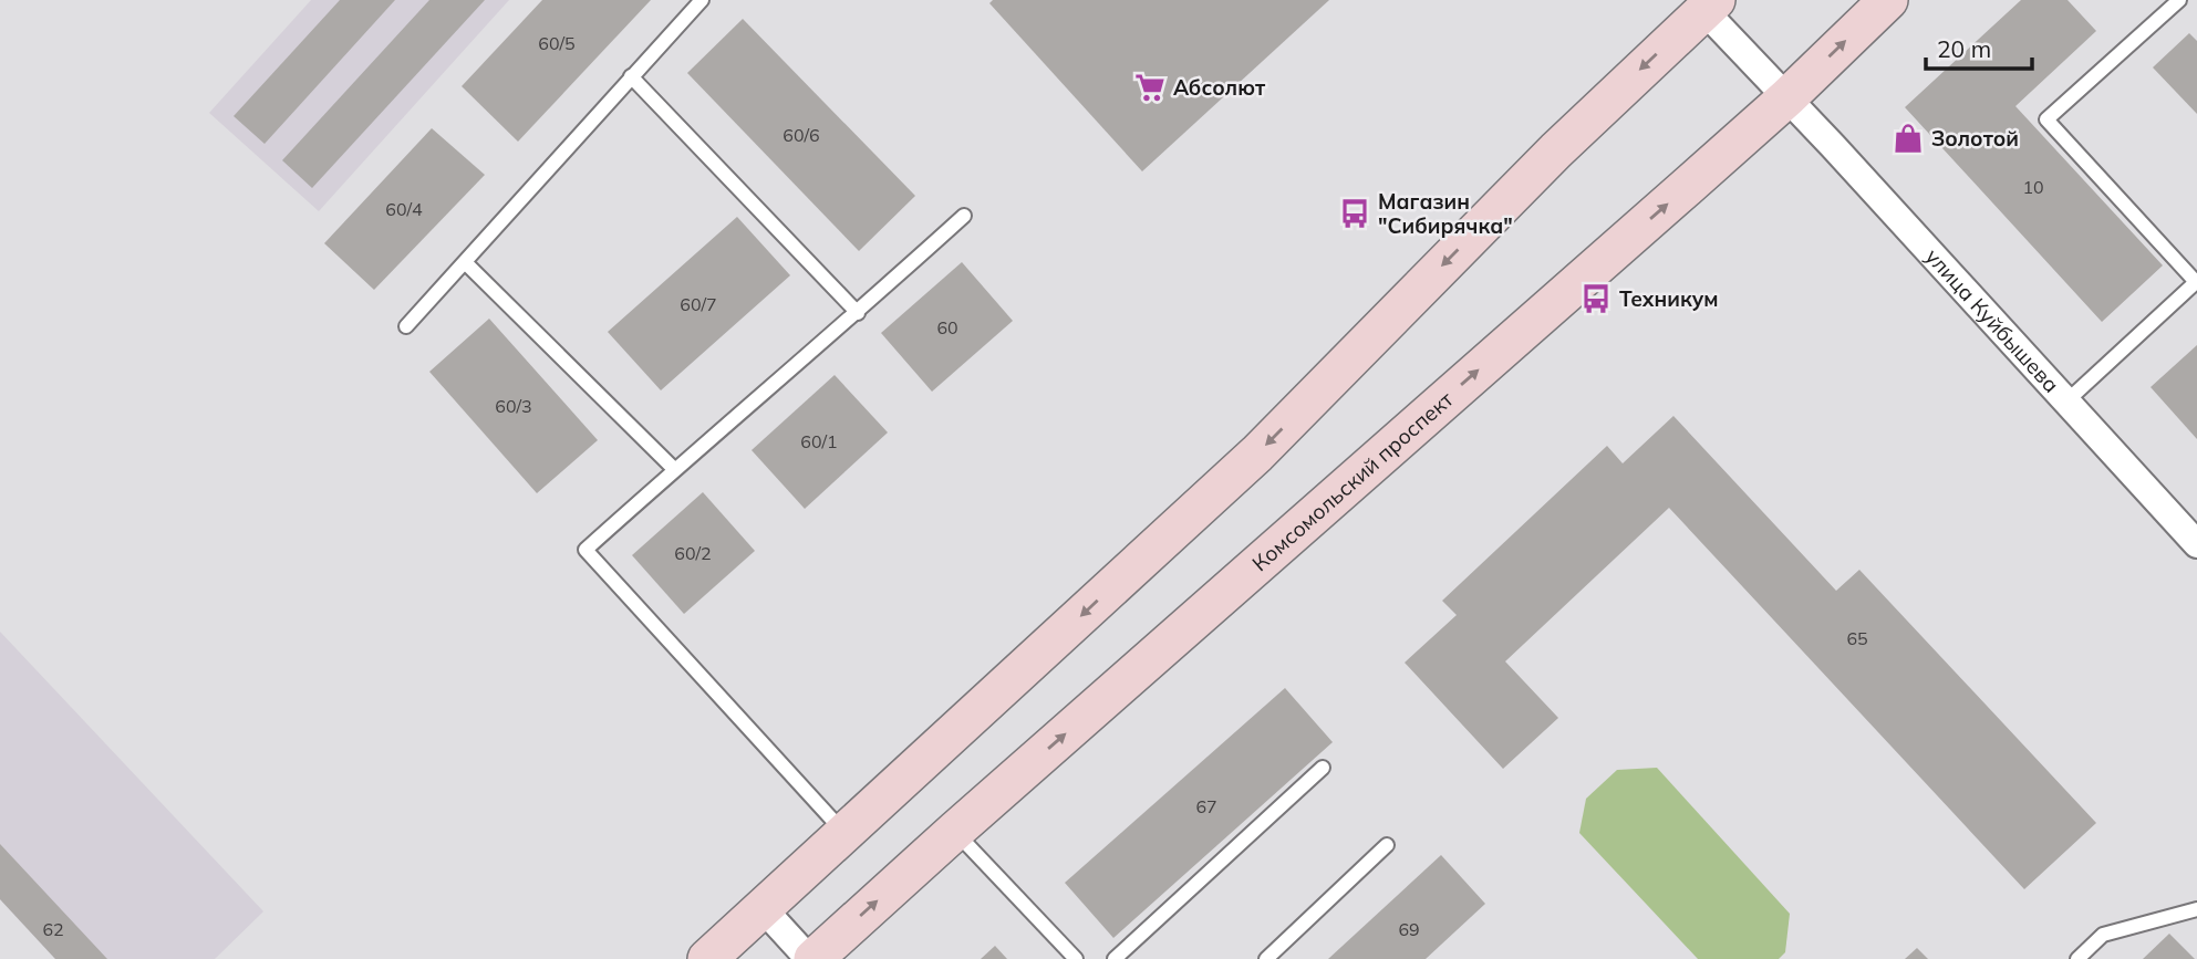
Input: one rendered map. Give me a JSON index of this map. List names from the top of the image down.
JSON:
{
  "streets": {
    "main road": ["Комсомольский проспект"],
    "street": ["улица Куйбышева"]
  },
  "crossings": [
    ["улица Куйбышева", "Комсомольский проспект"]
  ],
  "places": {
    "supermarket": ["Абсолют"],
    "shop": ["Золотой"],
    "bus stop": ["Магазин \"Сибирячка\"", "Техникум"]
  },
  "house_numbers": [
    "60/5",
    "60/6",
    "10",
    "60/4",
    "60/7",
    "60",
    "60/3",
    "60/1",
    "60/2",
    "65",
    "67",
    "62",
    "69"
  ],
  "scale_bar": "20 m"
}
